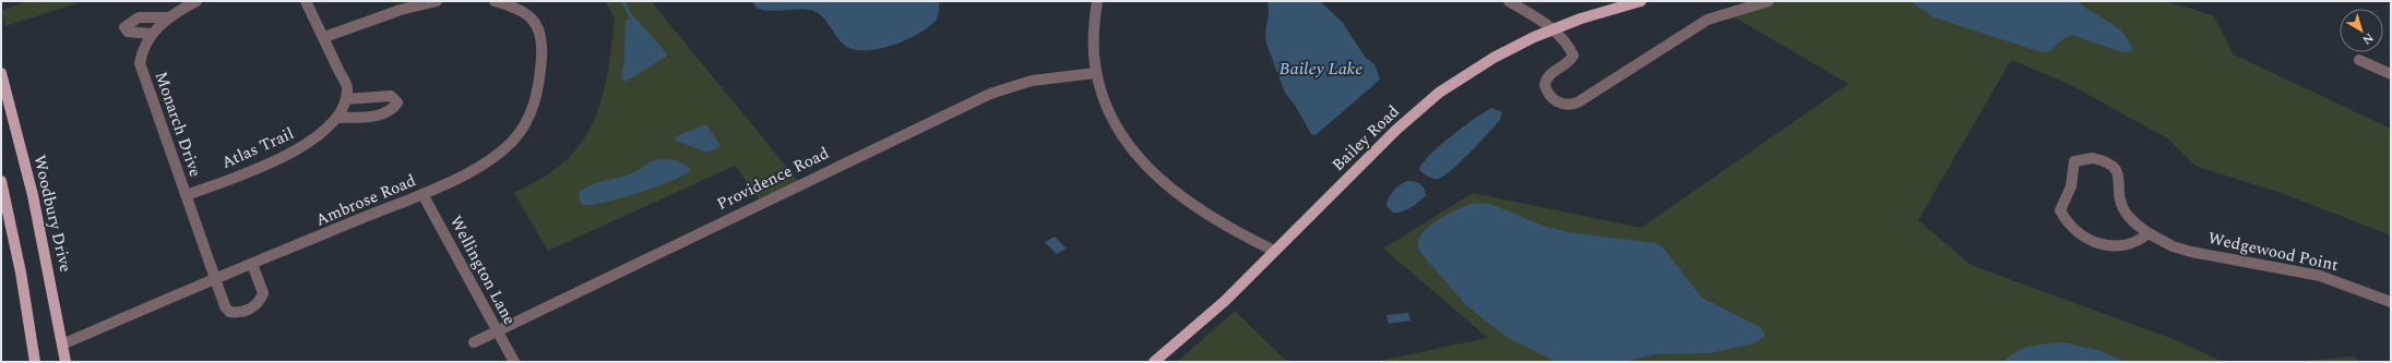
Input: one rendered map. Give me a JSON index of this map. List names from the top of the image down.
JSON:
{
  "streets": {
    "main road": ["Bailey Road", "Woodbury Drive"],
    "street": [
      "Monarch Drive",
      "Atlas Trail",
      "Providence Road",
      "Ambrose Road",
      "Wedgewood Point",
      "Wellington Lane"
    ]
  },
  "crossings": [
    ["Monarch Drive", "Atlas Trail"],
    ["Monarch Drive", "Ambrose Road"],
    ["Providence Road", "Wellington Lane"],
    ["Ambrose Road", "Woodbury Drive"],
    ["Ambrose Road", "Wellington Lane"]
  ],
  "water": ["Bailey Lake"],
  "north": "bottom right"
}
